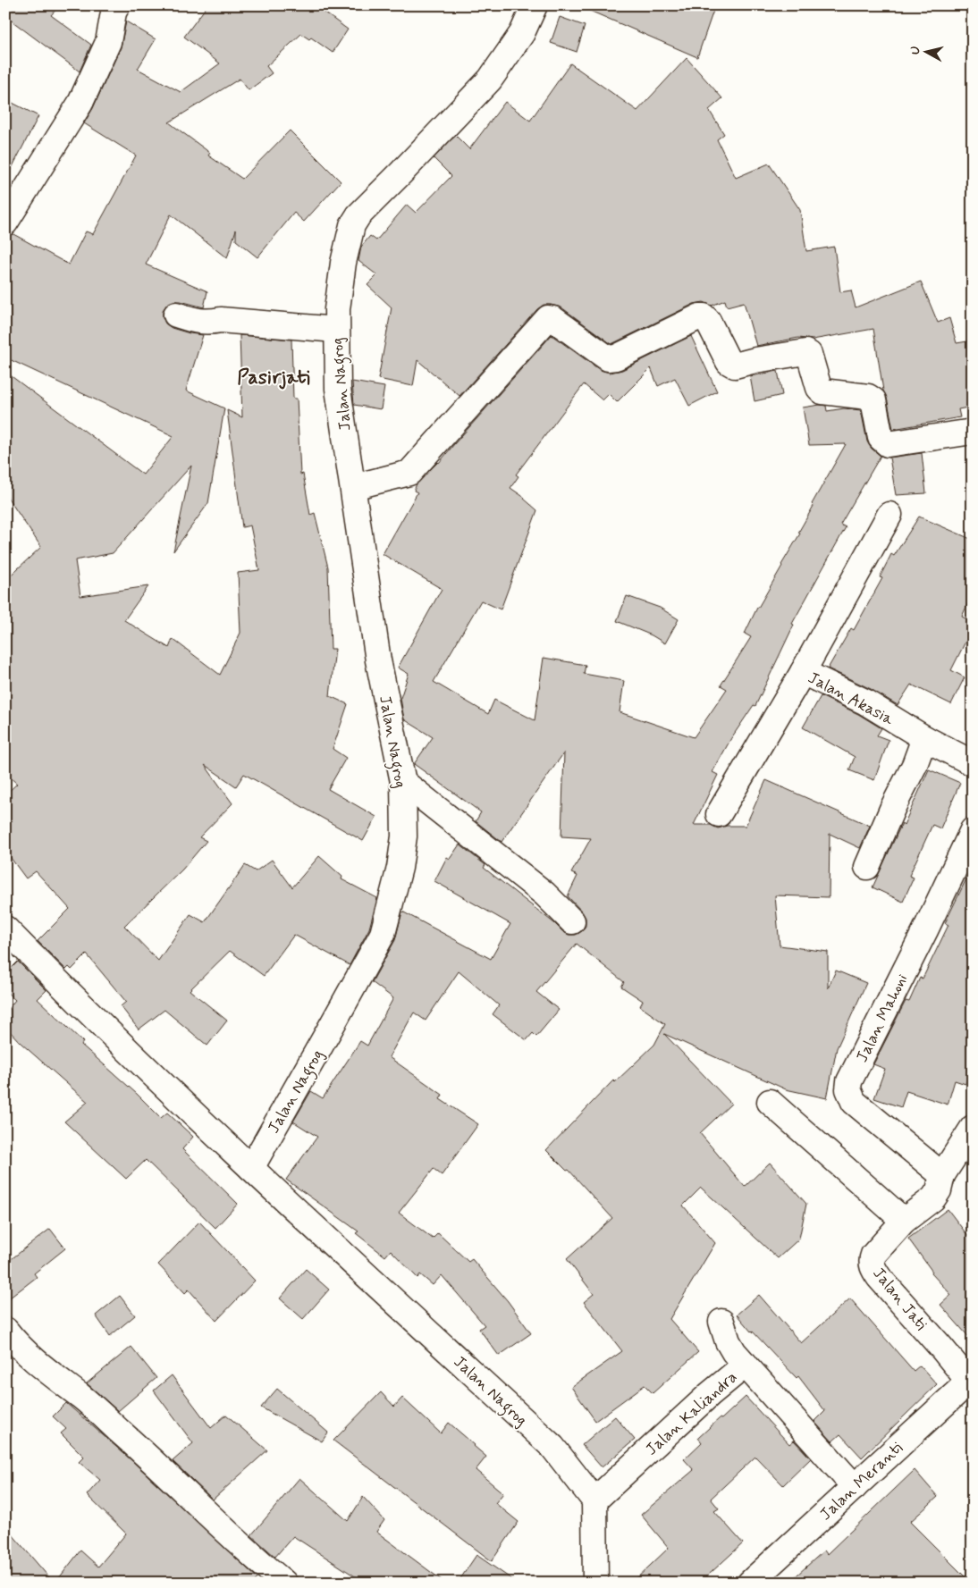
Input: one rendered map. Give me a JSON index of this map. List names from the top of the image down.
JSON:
{
  "streets": {
    "street": [
      "Jalan Nagrog",
      "Jalan Akasia",
      "Jalan Mahoni",
      "Jalan Jati",
      "Jalan Kaliandra",
      "Jalan Meranti"
    ]
  },
  "crossings": [
    ["Jalan Nagrog", "Jalan Kaliandra"],
    ["Jalan Mahoni", "Jalan Jati"],
    ["Jalan Jati", "Jalan Meranti"],
    ["Jalan Kaliandra", "Jalan Meranti"]
  ],
  "districts": ["Pasirjati"],
  "north": "left"
}
